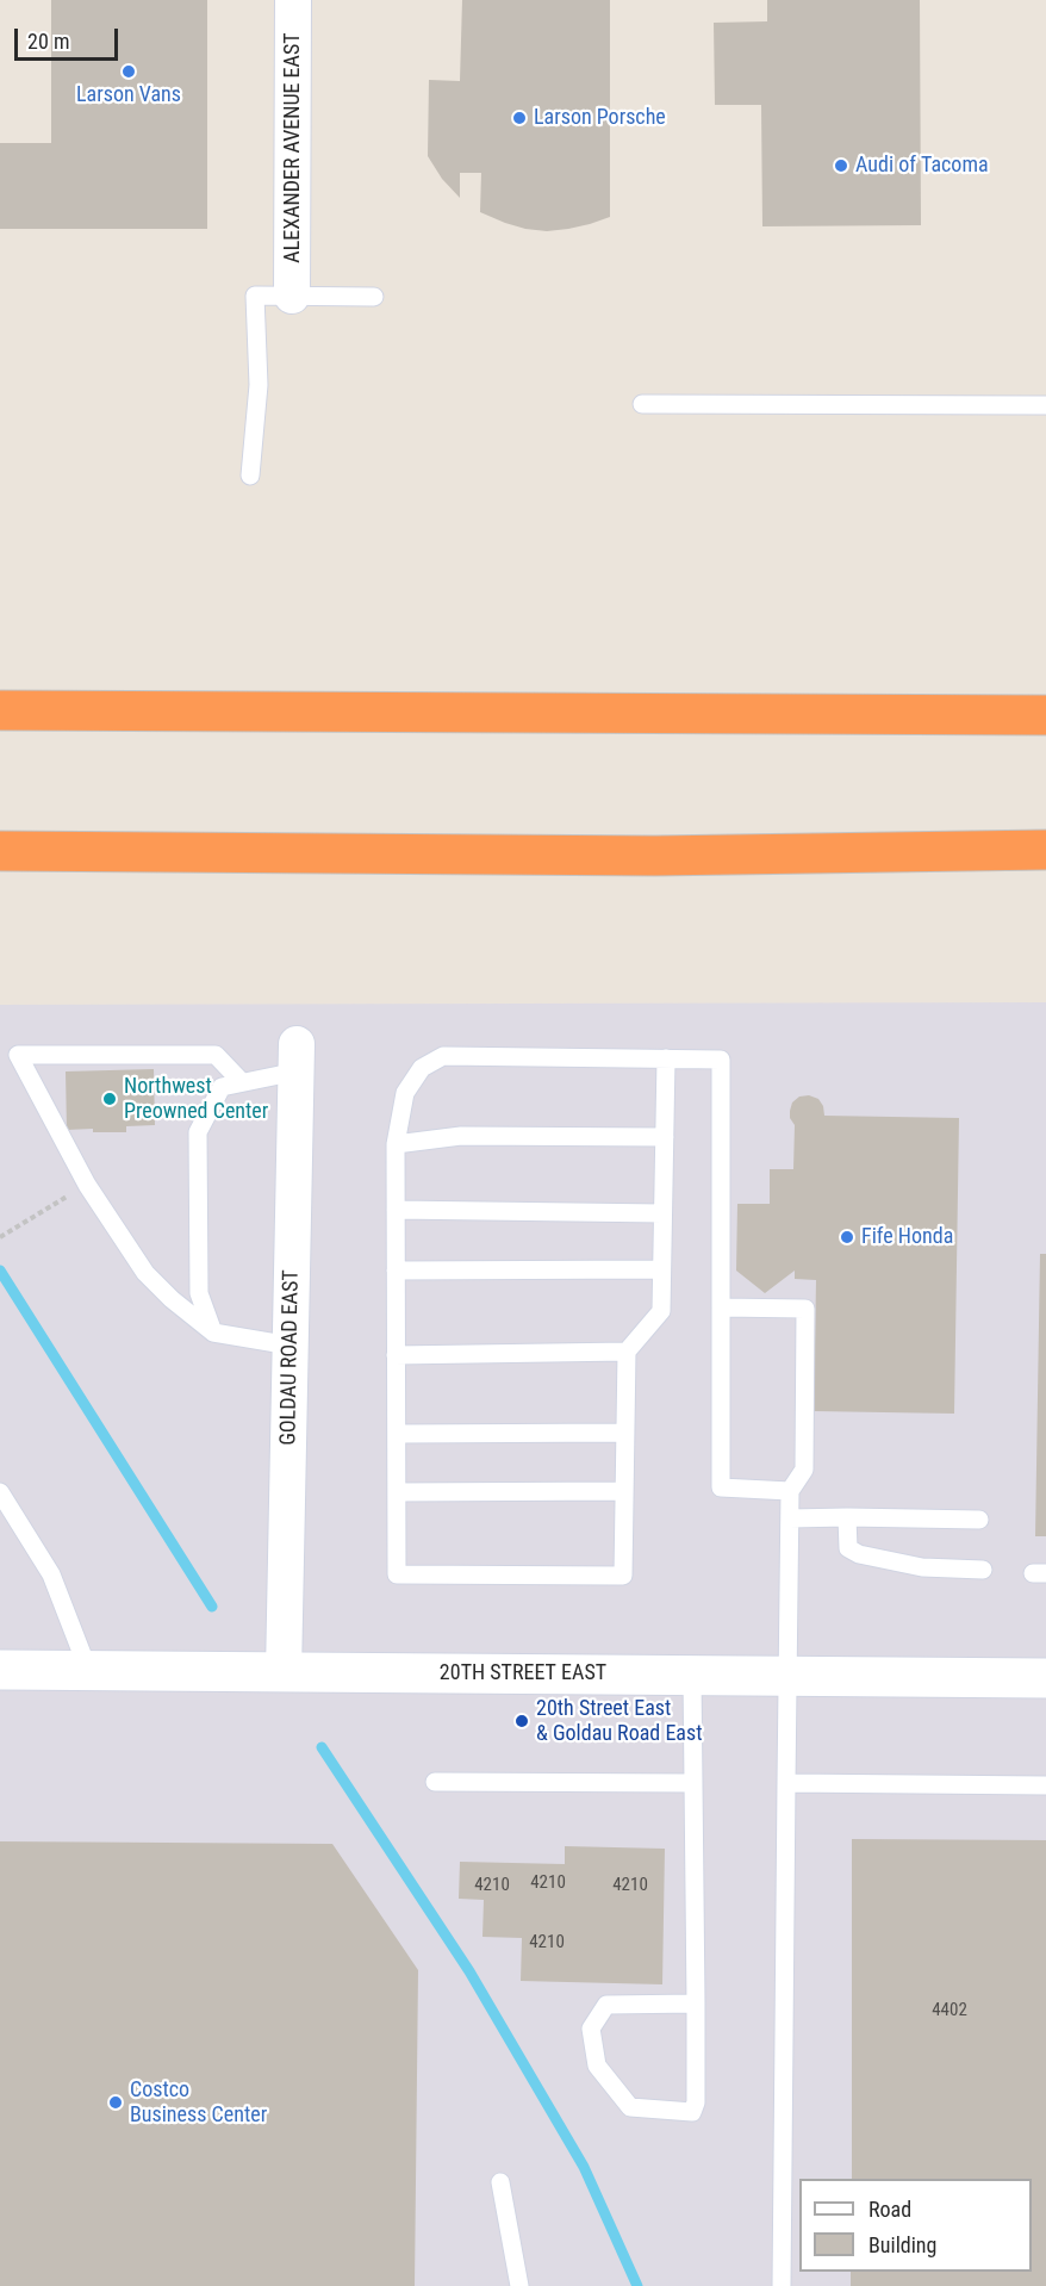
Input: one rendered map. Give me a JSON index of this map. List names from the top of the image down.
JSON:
{
  "streets": {
    "main road": ["20TH STREET EAST"],
    "street": ["ALEXANDER AVENUE EAST", "GOLDAU ROAD EAST"]
  },
  "crossings": [
    ["GOLDAU ROAD EAST", "20TH STREET EAST"]
  ],
  "places": [
    "Larson Vans",
    "Larson Porsche",
    "Audi of Tacoma",
    "Northwest Preowned Center",
    "Fife Honda",
    "20th Street East & Goldau Road East",
    "Costco Business Center"
  ],
  "house_numbers": [
    "4210",
    "4210",
    "4210",
    "4210",
    "4402"
  ],
  "legend": ["Road", "Building"],
  "scale_bar": "20 m"
}
